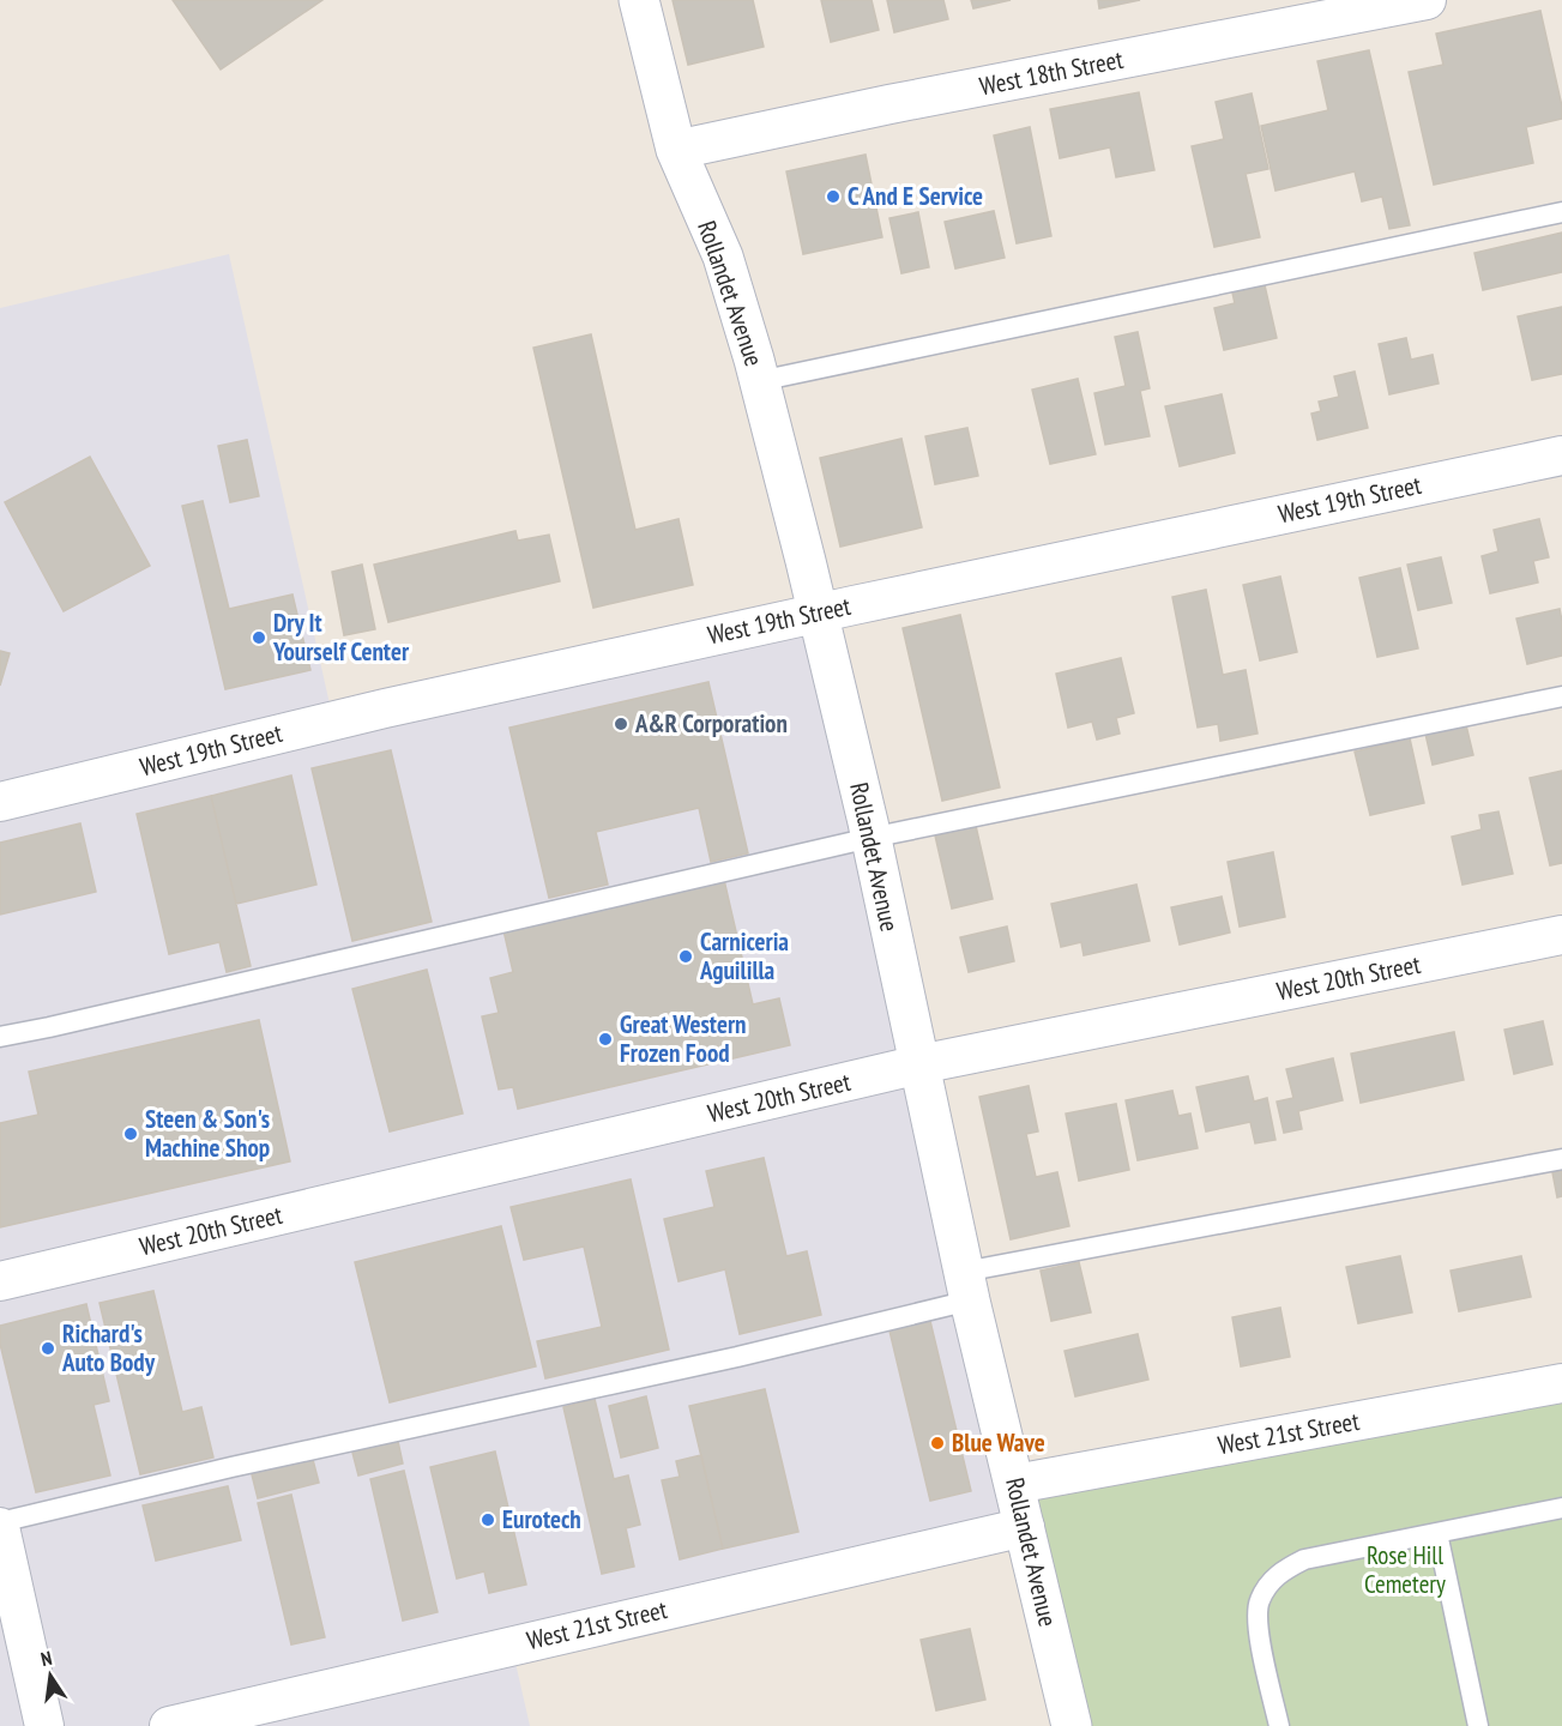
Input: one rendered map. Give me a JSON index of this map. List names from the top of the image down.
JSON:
{
  "streets": {
    "street": [
      "West 18th Street",
      "Rollandet Avenue",
      "West 19th Street",
      "West 20th Street",
      "West 21st Street"
    ]
  },
  "crossings": [
    ["West 18th Street", "Rollandet Avenue"],
    ["Rollandet Avenue", "West 19th Street"],
    ["Rollandet Avenue", "West 20th Street"],
    ["Rollandet Avenue", "West 21st Street"]
  ],
  "parks": ["Rose Hill Cemetery"],
  "places": [
    "C And E Service",
    "Dry It Yourself Center",
    "A&R Corporation",
    "Carniceria Aguililla",
    "Great Western Frozen Food",
    "Steen & Son's Machine Shop",
    "Richard's Auto Body",
    "Blue Wave",
    "Eurotech"
  ],
  "north": "top"
}
